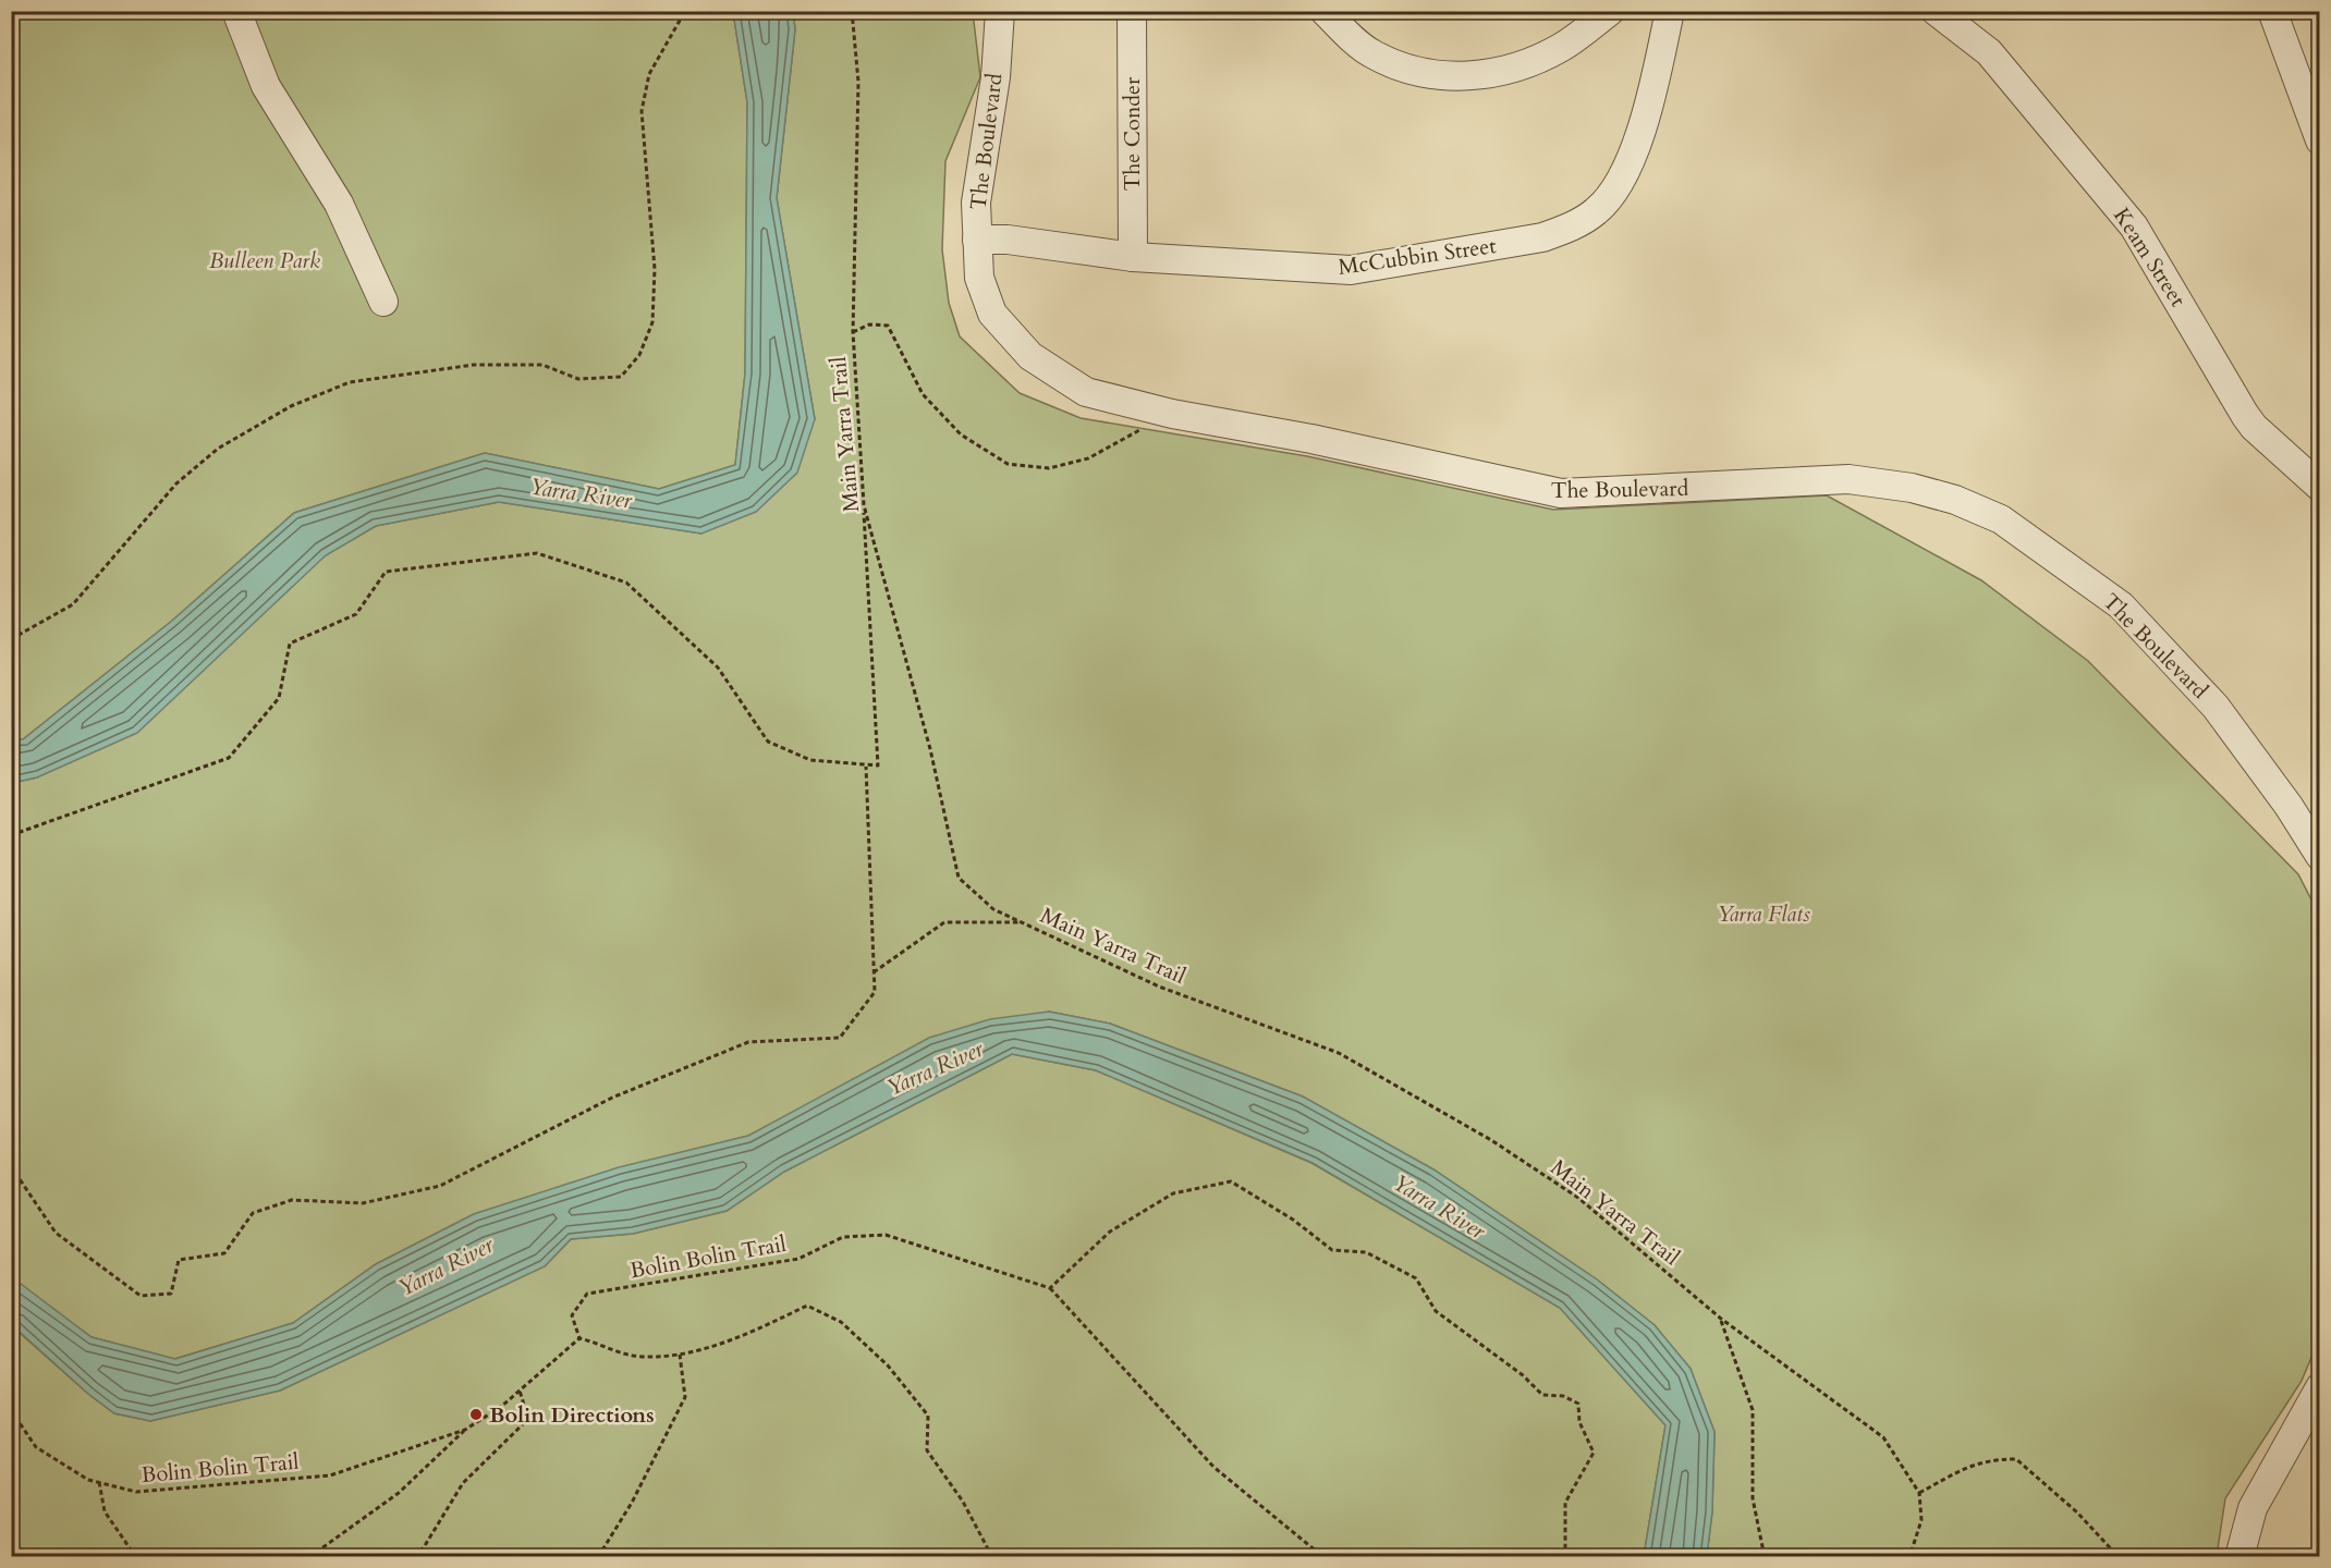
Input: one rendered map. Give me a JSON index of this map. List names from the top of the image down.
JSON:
{
  "streets": {
    "street": [
      "The Conder",
      "The Boulevard",
      "McCubbin Street",
      "Keam Street"
    ],
    "path": ["Main Yarra Trail", "Bolin Bolin Trail"]
  },
  "crossings": [
    ["The Conder", "McCubbin Street"],
    ["The Boulevard", "McCubbin Street"]
  ],
  "water": ["Yarra River"],
  "parks": ["Bulleen Park", "Yarra Flats"],
  "places": ["Bolin Directions"]
}
